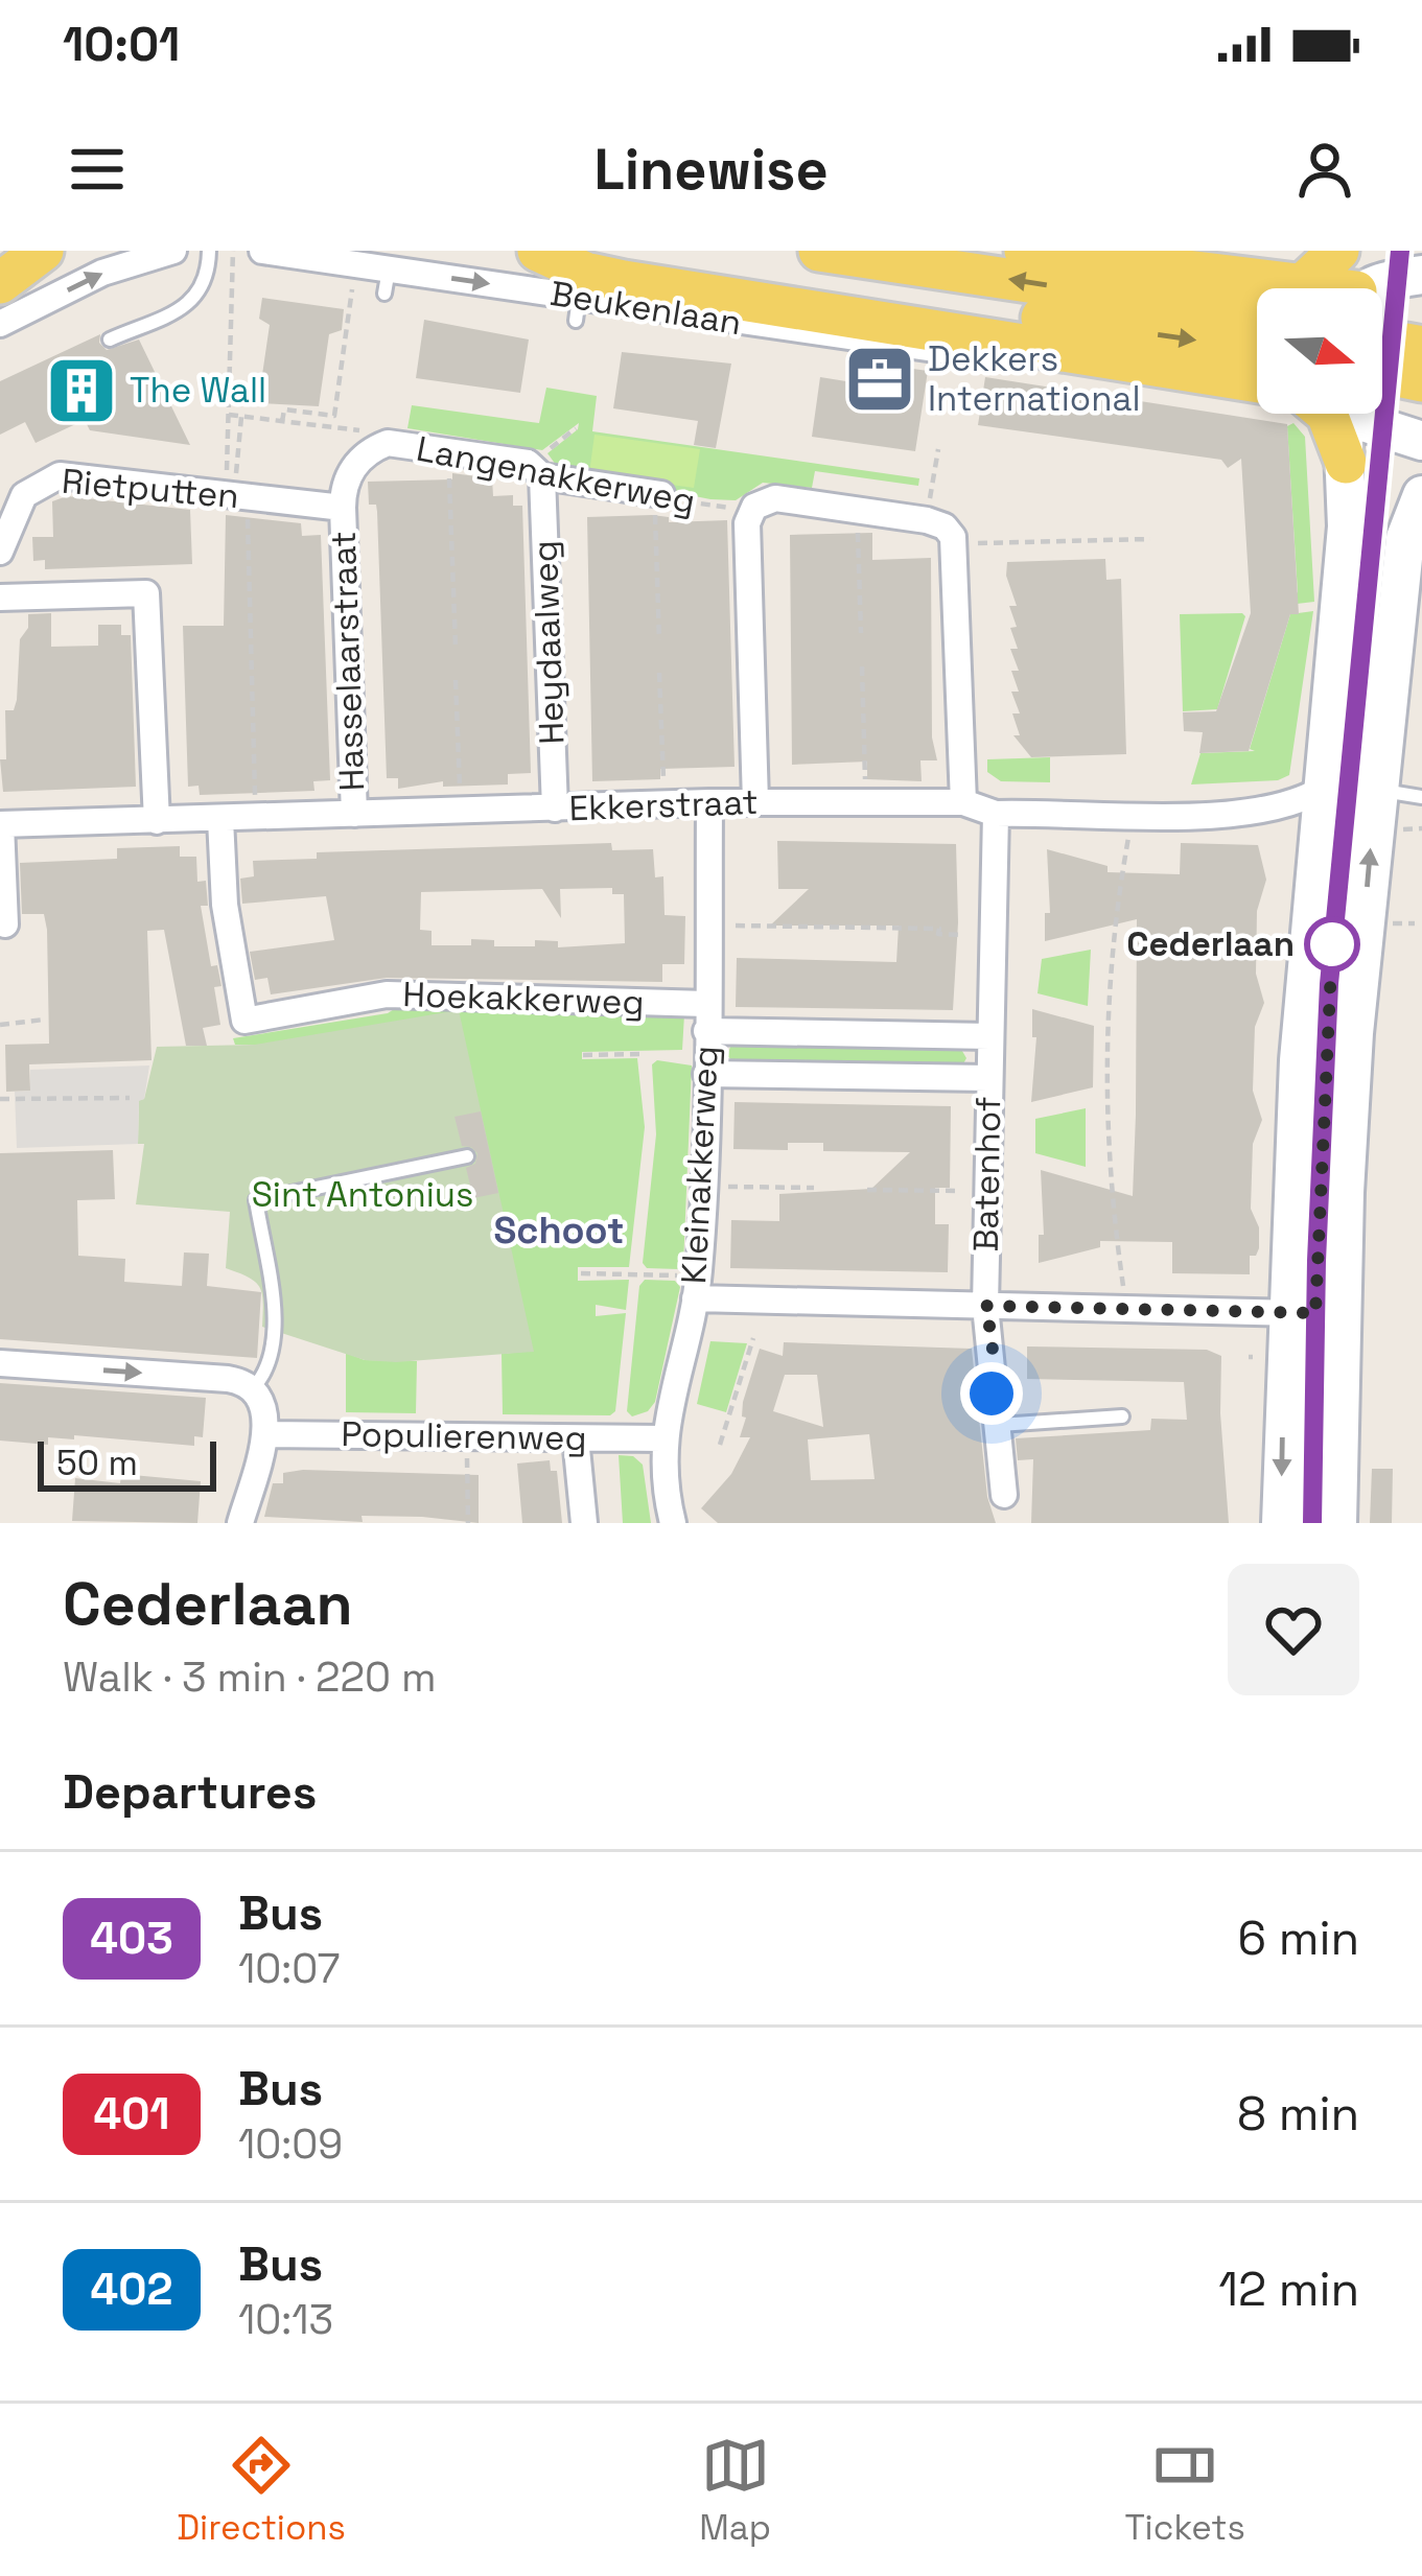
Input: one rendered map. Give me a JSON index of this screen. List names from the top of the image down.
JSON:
{
  "streets": {
    "main road": ["Beukenlaan"],
    "street": [
      "Langenakkerweg",
      "Rietputten",
      "Heydaalweg",
      "Hasselaarstraat",
      "Ekkerstraat",
      "Hoekakkerweg",
      "Kleinakkerweg",
      "Batenhof",
      "Populierenweg"
    ]
  },
  "crossings": [
    ["Langenakkerweg", "Rietputten"],
    ["Langenakkerweg", "Heydaalweg"],
    ["Langenakkerweg", "Hasselaarstraat"],
    ["Rietputten", "Hasselaarstraat"],
    ["Heydaalweg", "Ekkerstraat"],
    ["Hasselaarstraat", "Ekkerstraat"],
    ["Ekkerstraat", "Hoekakkerweg"],
    ["Ekkerstraat", "Kleinakkerweg"],
    ["Ekkerstraat", "Batenhof"],
    ["Hoekakkerweg", "Kleinakkerweg"],
    ["Kleinakkerweg", "Batenhof"],
    ["Kleinakkerweg", "Populierenweg"]
  ],
  "one_way": ["Beukenlaan"],
  "districts": ["Schoot"],
  "parks": ["Sint Antonius"],
  "places": {
    "office": ["Dekkers International"],
    "building": ["The Wall"],
    "other": ["Cederlaan"]
  },
  "lines": ["bus line 403"],
  "scale_bar": "50 m",
  "north": "right",
  "page": {
    "status": "10:01",
    "header": "Linewise",
    "scale": "50 m",
    "heading": [
      ["Cederlaan", "Walk · 3 min · 220 m"],
      "Departures"
    ],
    "list": [
      {
        "mark": "403",
        "name": "Bus",
        "note": "10:07",
        "value": "6 min"
      },
      {
        "mark": "401",
        "name": "Bus",
        "note": "10:09",
        "value": "8 min"
      },
      {
        "mark": "402",
        "name": "Bus",
        "note": "10:13",
        "value": "12 min"
      }
    ],
    "tabs": ["Directions", "Map", "Tickets"]
  }
}
